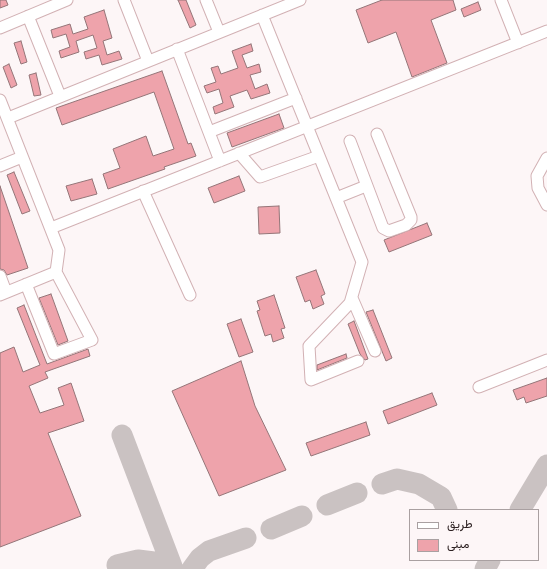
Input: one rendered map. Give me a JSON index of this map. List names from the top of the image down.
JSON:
{
  "legend": ["طريق", "مبنى"]
}
